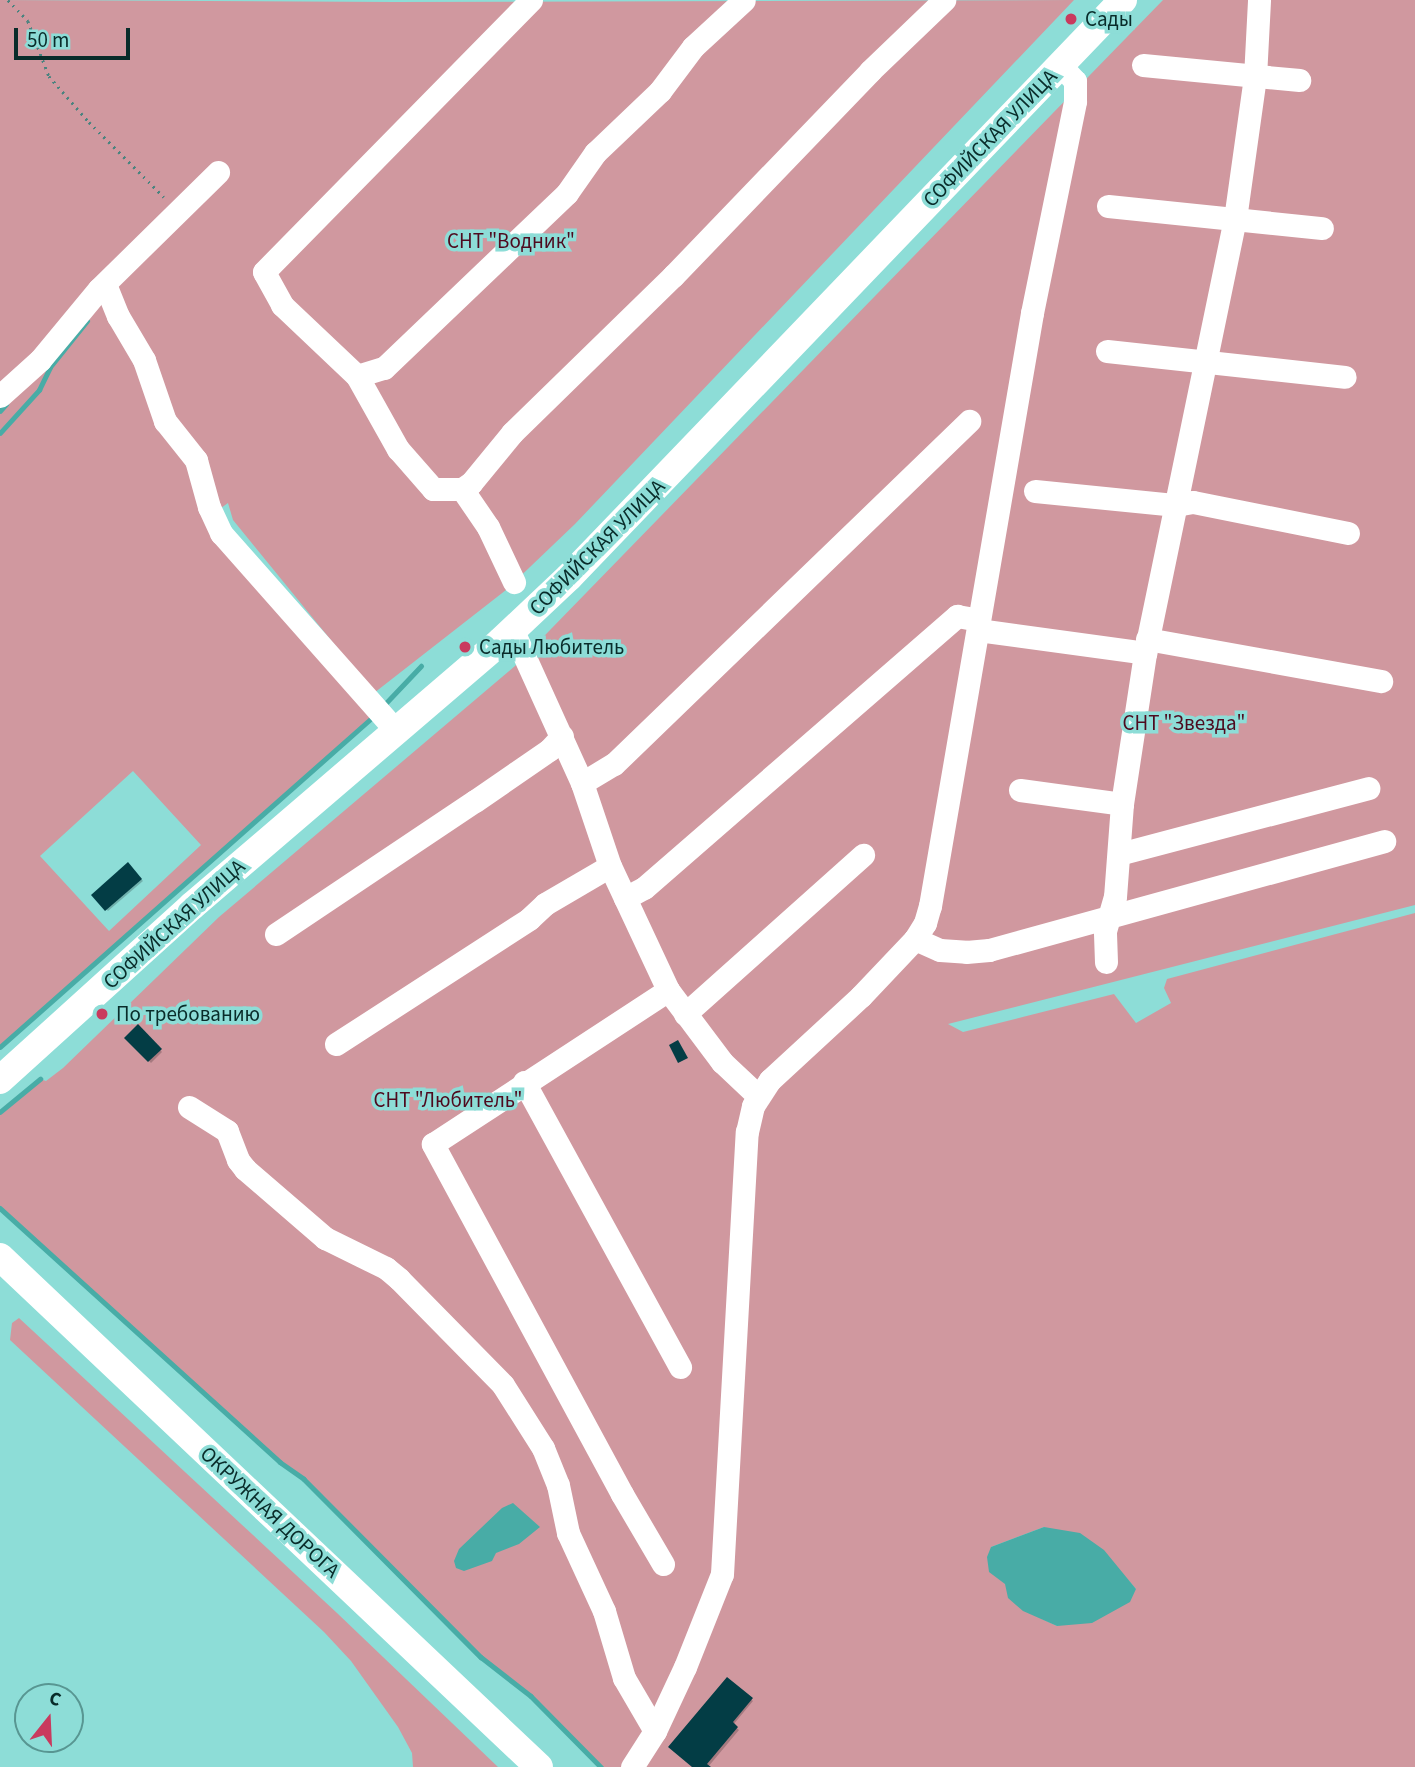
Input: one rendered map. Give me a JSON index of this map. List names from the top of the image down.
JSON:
{
  "streets": {
    "main road": ["СОФИЙСКАЯ УЛИЦА", "ОКРУЖНАЯ ДОРОГА"]
  },
  "parks": ["СНТ \"Водник\"", "СНТ \"Звезда\"", "СНТ \"Любитель\""],
  "places": ["Сады", "Сады Любитель", "По требованию"],
  "scale_bar": "50 m",
  "north": "top"
}
